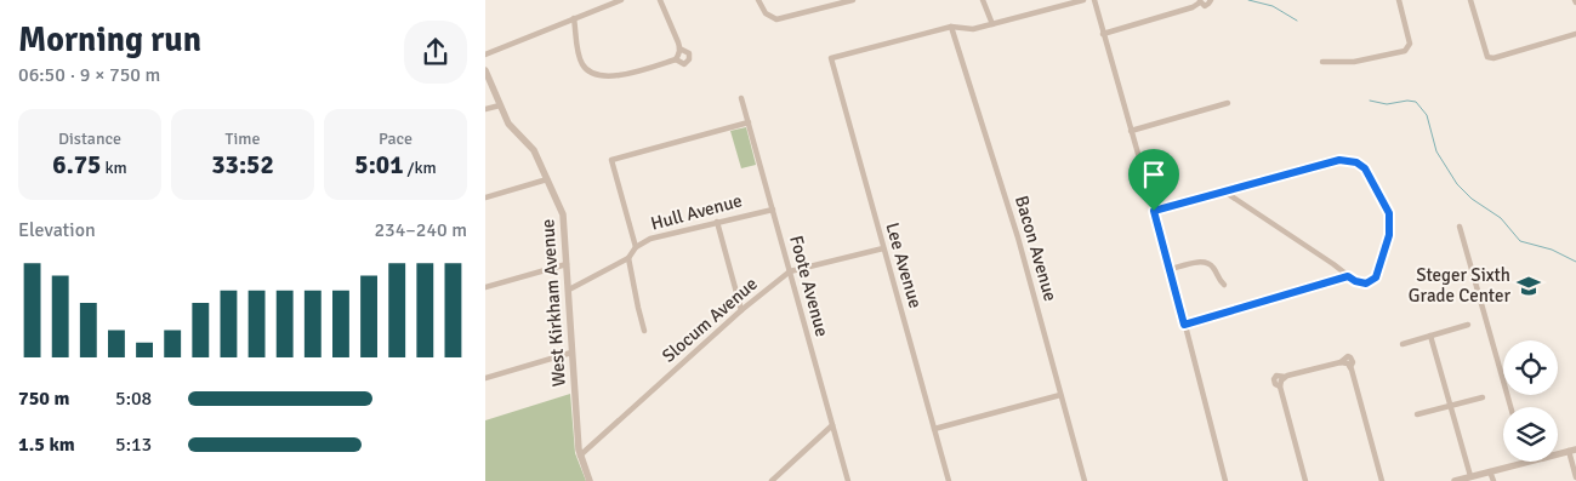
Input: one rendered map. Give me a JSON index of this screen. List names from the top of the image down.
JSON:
{
  "streets": {
    "street": [
      "Hull Avenue",
      "Bacon Avenue",
      "Lee Avenue",
      "Foote Avenue",
      "West Kirkham Avenue",
      "Slocum Avenue"
    ]
  },
  "crossings": [
    ["Hull Avenue", "Foote Avenue"],
    ["Hull Avenue", "West Kirkham Avenue"],
    ["Bacon Avenue", "Lee Avenue"],
    ["Lee Avenue", "Slocum Avenue"],
    ["Foote Avenue", "Slocum Avenue"],
    ["West Kirkham Avenue", "Slocum Avenue"]
  ],
  "places": {
    "school or university": ["Steger Sixth Grade Center"]
  },
  "page": {
    "heading": ["Morning run", "06:50 · 9 × 750 m"],
    "stats": [
      ["Distance", "6.75 km"],
      ["Time", "33:52"],
      ["Pace", "5:01 /km"]
    ],
    "chart": ["Elevation", "234–240 m"],
    "list": [
      {
        "name": "750 m",
        "note": "5:08"
      },
      {
        "name": "1.5 km",
        "note": "5:13"
      }
    ]
  }
}
